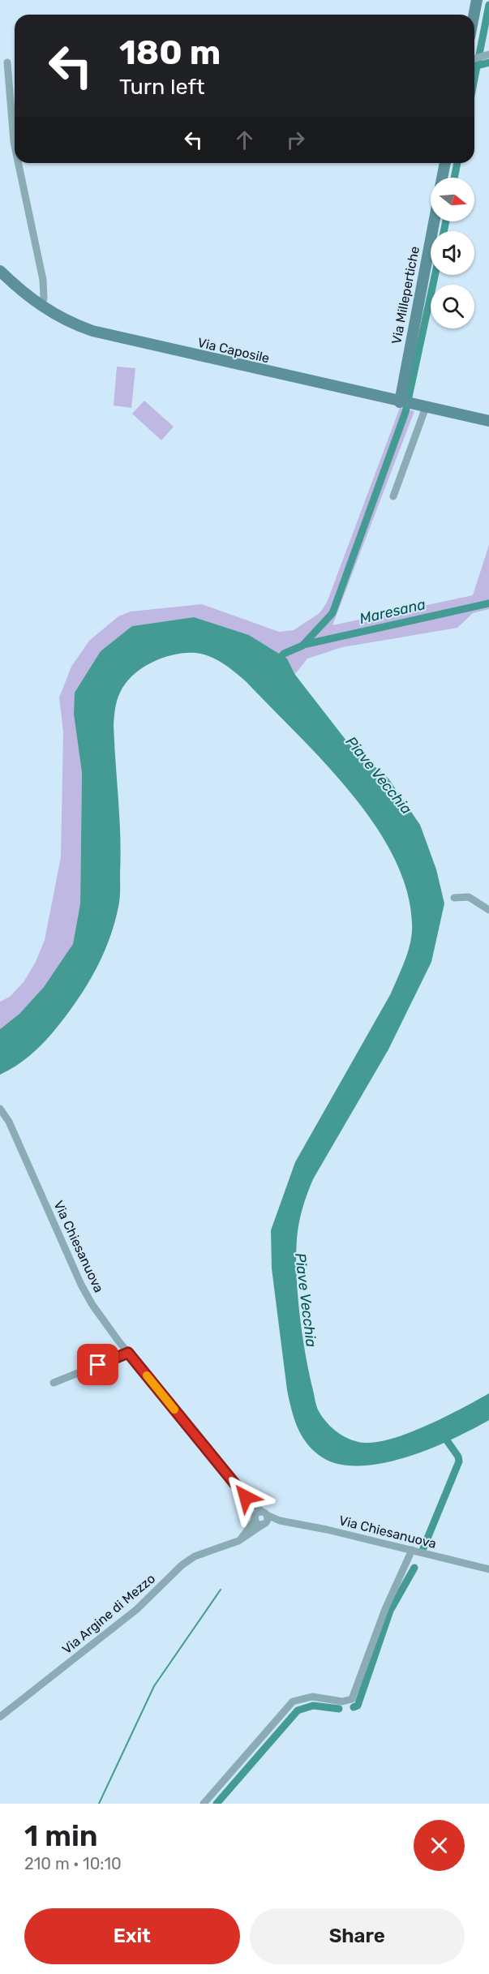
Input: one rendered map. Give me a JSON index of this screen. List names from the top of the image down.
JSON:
{
  "streets": {
    "street": [
      "Via Millepertiche",
      "Via Caposile",
      "Via Chiesanuova",
      "Via Argine di Mezzo"
    ]
  },
  "crossings": [
    ["Via Millepertiche", "Via Caposile"],
    ["Via Chiesanuova", "Via Argine di Mezzo"]
  ],
  "water": ["Maresana", "Piave Vecchia"],
  "north": "right",
  "page": {
    "turn": ["180 m", "Turn left"],
    "heading": ["1 min", "210 m · 10:10"],
    "buttons": ["Exit", "Share"]
  }
}
